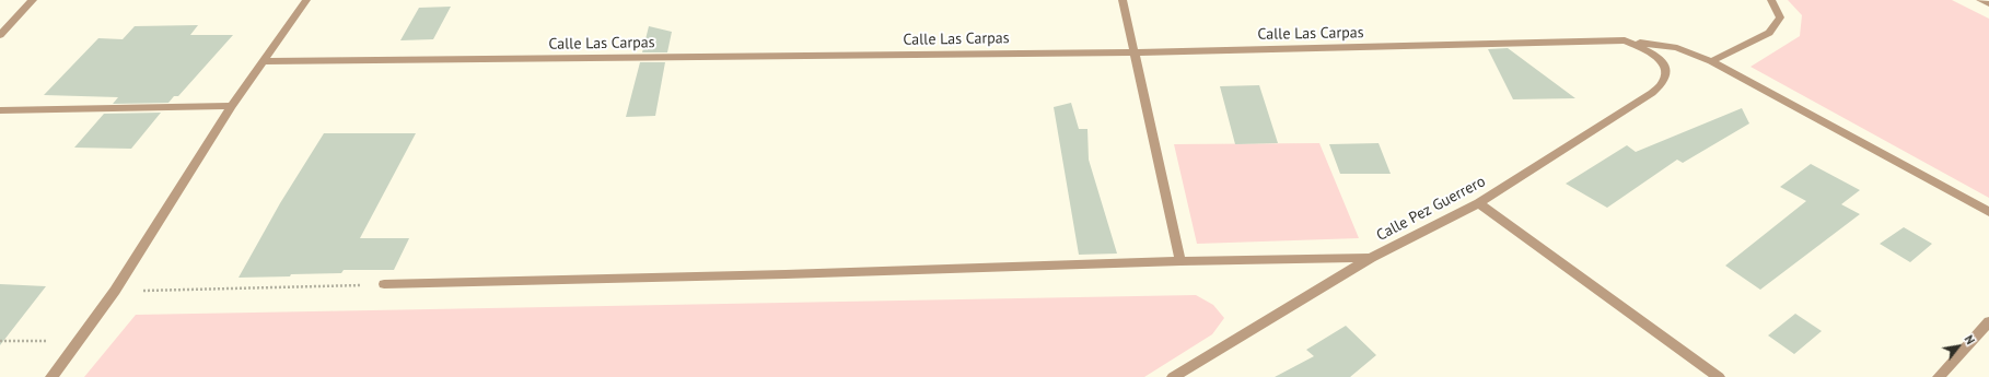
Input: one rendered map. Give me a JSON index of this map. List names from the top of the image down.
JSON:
{
  "streets": {
    "street": ["Calle Las Carpas", "Calle Pez Guerrero"]
  },
  "crossings": [
    ["Calle Las Carpas", "Calle Pez Guerrero"]
  ],
  "north": "top right"
}
